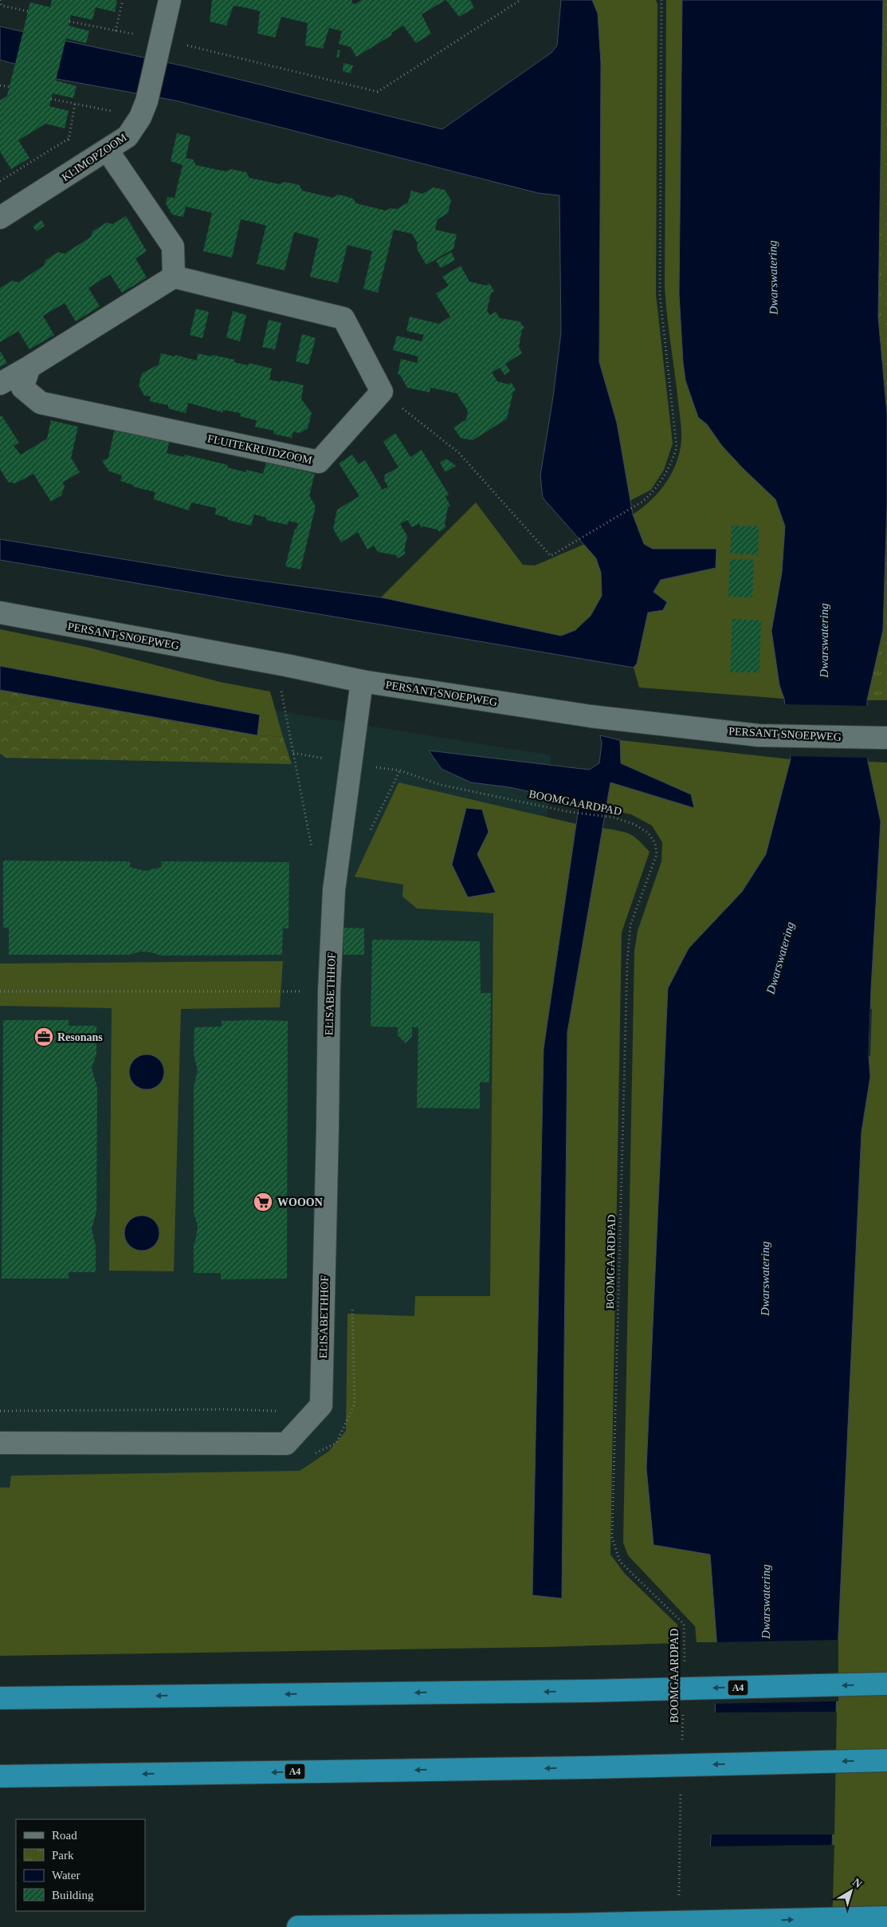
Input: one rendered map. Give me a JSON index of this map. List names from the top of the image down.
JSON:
{
  "streets": {
    "highway": ["A4"],
    "street": [
      "KLIMOPZOOM",
      "FLUITEKRUIDZOOM",
      "PERSANT SNOEPWEG",
      "ELISABETHHOF"
    ],
    "path": ["BOOMGAARDPAD"]
  },
  "crossings": [
    ["PERSANT SNOEPWEG", "ELISABETHHOF"]
  ],
  "water": ["Dwarswatering"],
  "places": {
    "office": ["Resonans"],
    "supermarket": ["WOOON"]
  },
  "legend": [
    "Road",
    "Park",
    "Water",
    "Building"
  ],
  "north": "top right"
}
